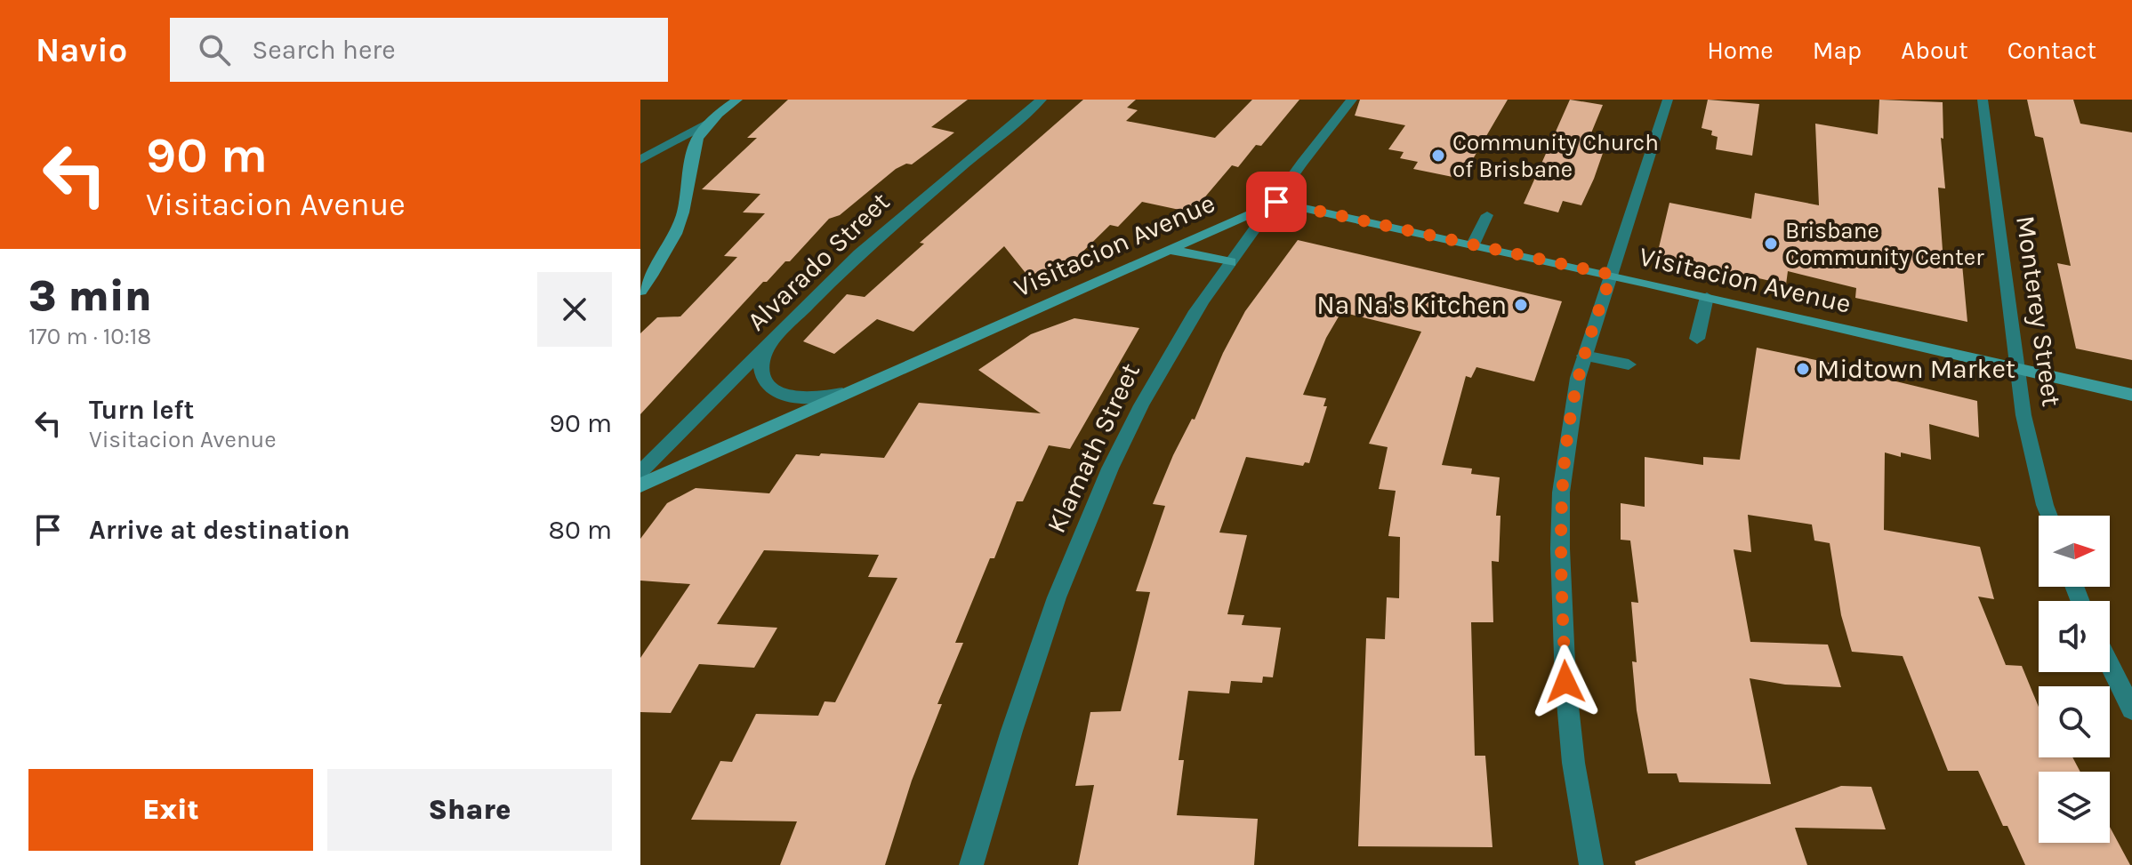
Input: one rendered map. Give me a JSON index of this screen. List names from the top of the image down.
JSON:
{
  "streets": {
    "street": [
      "Visitacion Avenue",
      "Alvarado Street",
      "Monterey Street",
      "Klamath Street"
    ]
  },
  "crossings": [
    ["Visitacion Avenue", "Monterey Street"],
    ["Visitacion Avenue", "Klamath Street"]
  ],
  "places": [
    "Community Church of Brisbane",
    "Brisbane Community Center",
    "Na Na's Kitchen",
    "Midtown Market"
  ],
  "north": "right",
  "page": {
    "header": "Navio",
    "search": "Search here",
    "nav": [
      "Home",
      "Map",
      "About",
      "Contact"
    ],
    "turn": ["90 m", "Visitacion Avenue"],
    "heading": ["3 min", "170 m · 10:18"],
    "list": [
      {
        "name": "Turn left",
        "note": "Visitacion Avenue",
        "value": "90 m"
      },
      {
        "name": "Arrive at destination",
        "value": "80 m"
      }
    ],
    "buttons": ["Exit", "Share"]
  }
}
